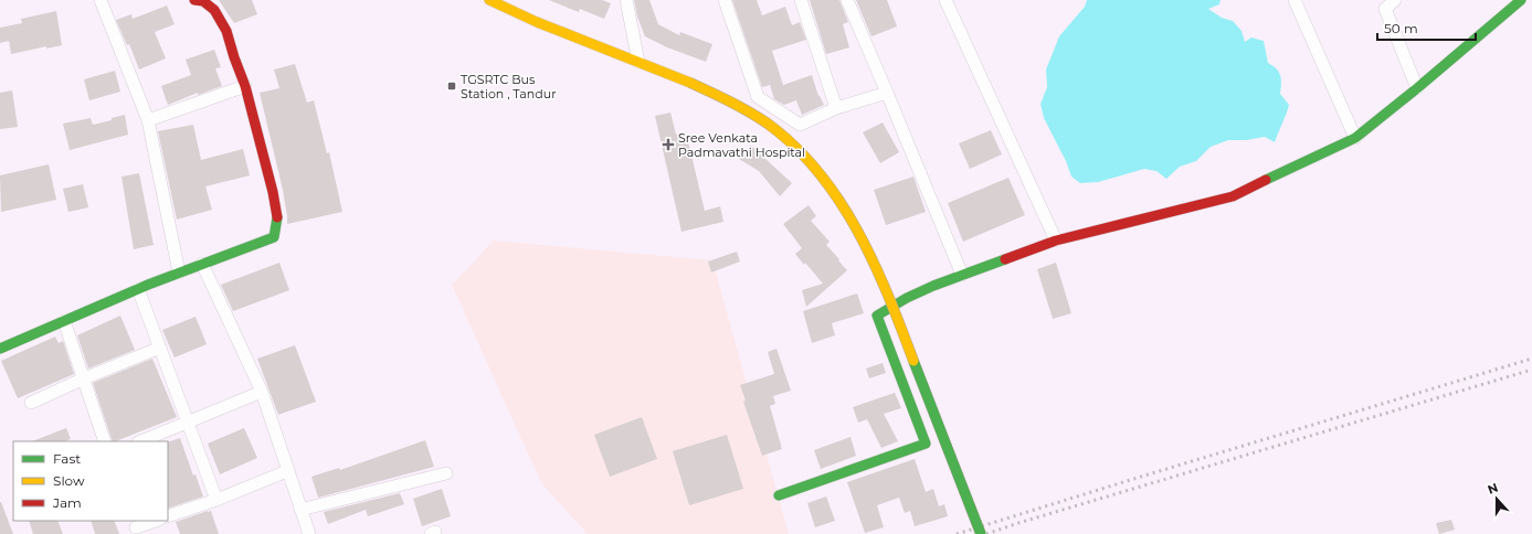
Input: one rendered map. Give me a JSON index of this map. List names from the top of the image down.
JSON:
{
  "places": {
    "transit": ["TGSRTC Bus Station , Tandur"],
    "health": ["Sree Venkata Padmavathi Hospital"]
  },
  "legend": ["Fast", "Slow", "Jam"],
  "scale_bar": "50 m",
  "north": "top"
}
